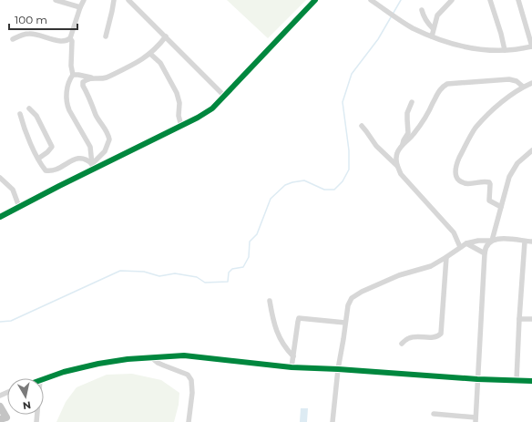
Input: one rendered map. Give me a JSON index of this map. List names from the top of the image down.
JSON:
{
  "scale_bar": "100 m",
  "north": "bottom"
}
